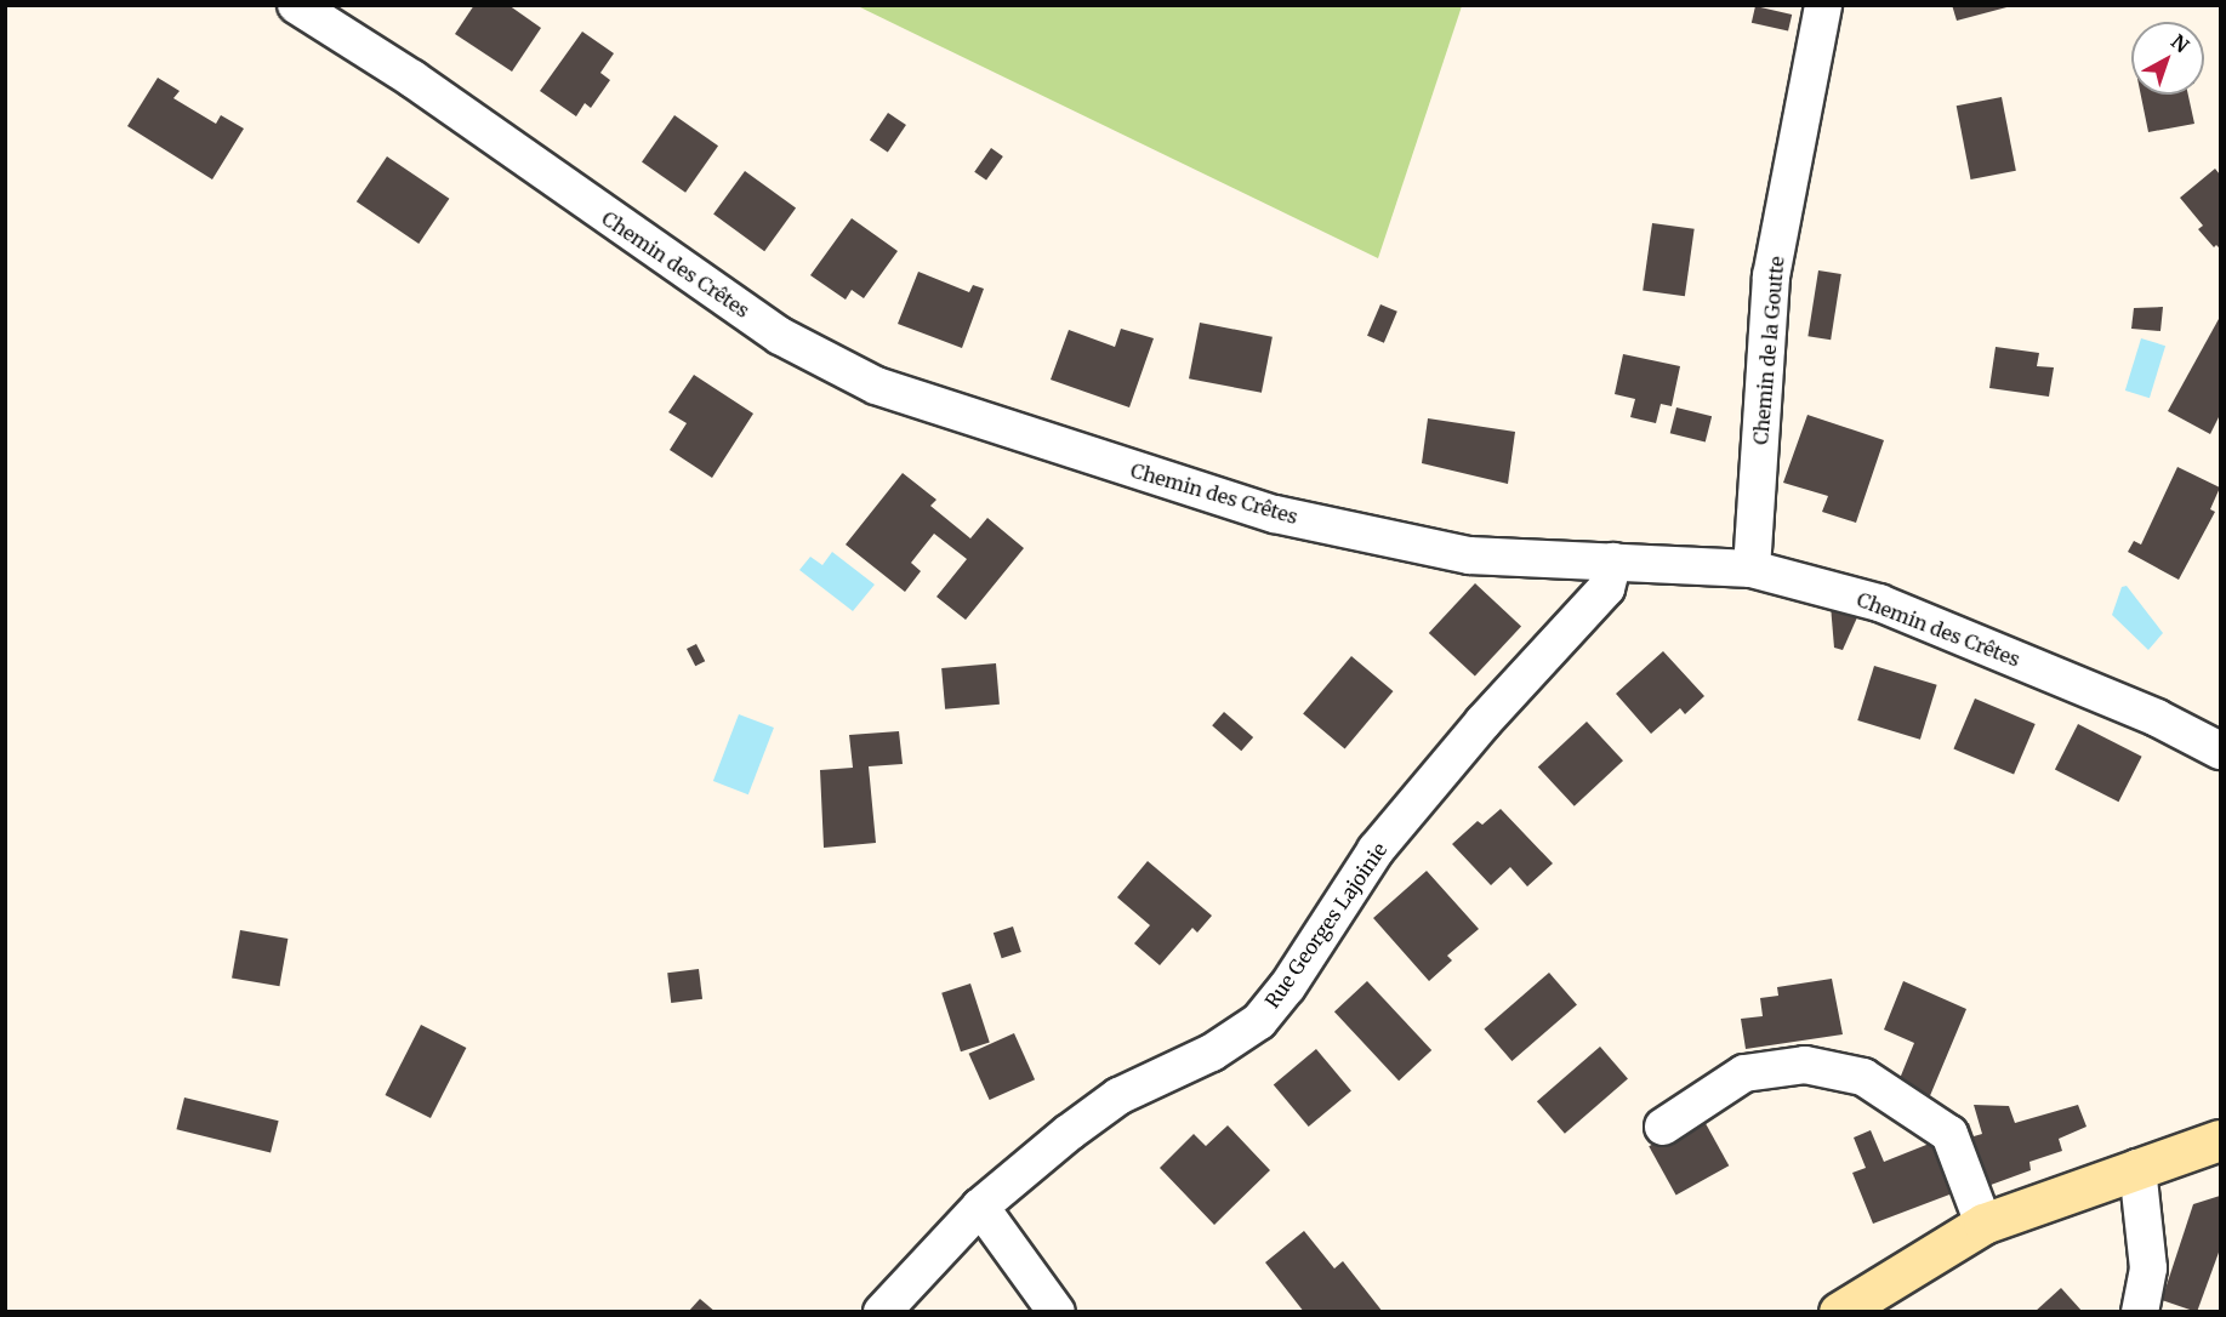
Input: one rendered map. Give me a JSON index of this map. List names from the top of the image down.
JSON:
{
  "streets": {
    "street": ["Chemin des Crêtes", "Chemin de la Goutte", "Rue Georges Lajoinie"]
  },
  "crossings": [
    ["Chemin des Crêtes", "Chemin de la Goutte"],
    ["Chemin des Crêtes", "Rue Georges Lajoinie"]
  ],
  "north": "top right"
}
